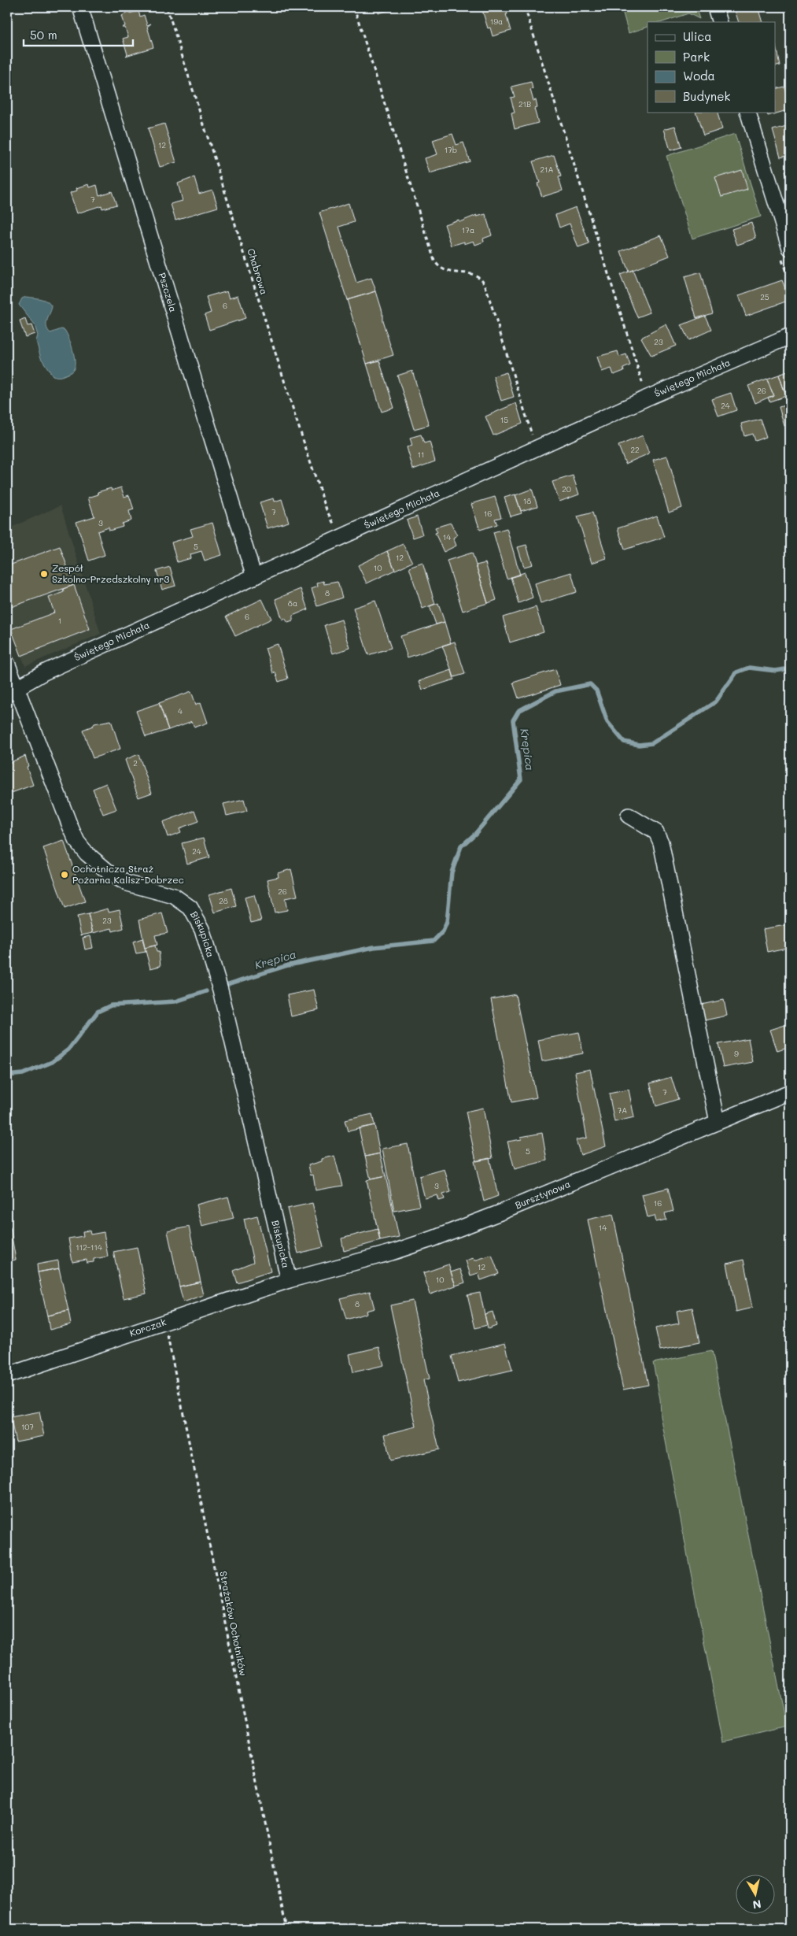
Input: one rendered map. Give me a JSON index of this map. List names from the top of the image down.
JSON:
{
  "streets": {
    "street": [
      "Pszczela",
      "Świętego Michała",
      "Biskupicka",
      "Bursztynowa",
      "Korczak"
    ],
    "path": ["Chabrowa", "Strażaków Ochotników"]
  },
  "crossings": [
    ["Chabrowa", "Świętego Michała"],
    ["Pszczela", "Świętego Michała"],
    ["Świętego Michała", "Biskupicka"],
    ["Biskupicka", "Bursztynowa"],
    ["Biskupicka", "Korczak"],
    ["Bursztynowa", "Korczak"],
    ["Korczak", "Strażaków Ochotników"]
  ],
  "water": ["Krępica"],
  "places": ["Zespół Szkolno-Przedszkolny nr3", "Ochotnicza Straż Pożarna Kalisz-Dobrzec"],
  "house_numbers": [
    "19a",
    "21B",
    "12",
    "17b",
    "21A",
    "7",
    "17a",
    "25",
    "6",
    "23",
    "26",
    "24",
    "15",
    "22",
    "11",
    "20",
    "18",
    "7",
    "16",
    "3",
    "14",
    "5",
    "12",
    "10",
    "8",
    "8a",
    "6",
    "1",
    "4",
    "2",
    "24",
    "26",
    "28",
    "23",
    "9",
    "7",
    "7A",
    "5",
    "3",
    "16",
    "14",
    "112-114",
    "12",
    "10",
    "8",
    "107"
  ],
  "legend": [
    "Ulica",
    "Park",
    "Woda",
    "Budynek"
  ],
  "scale_bar": "50 m",
  "north": "bottom"
}
